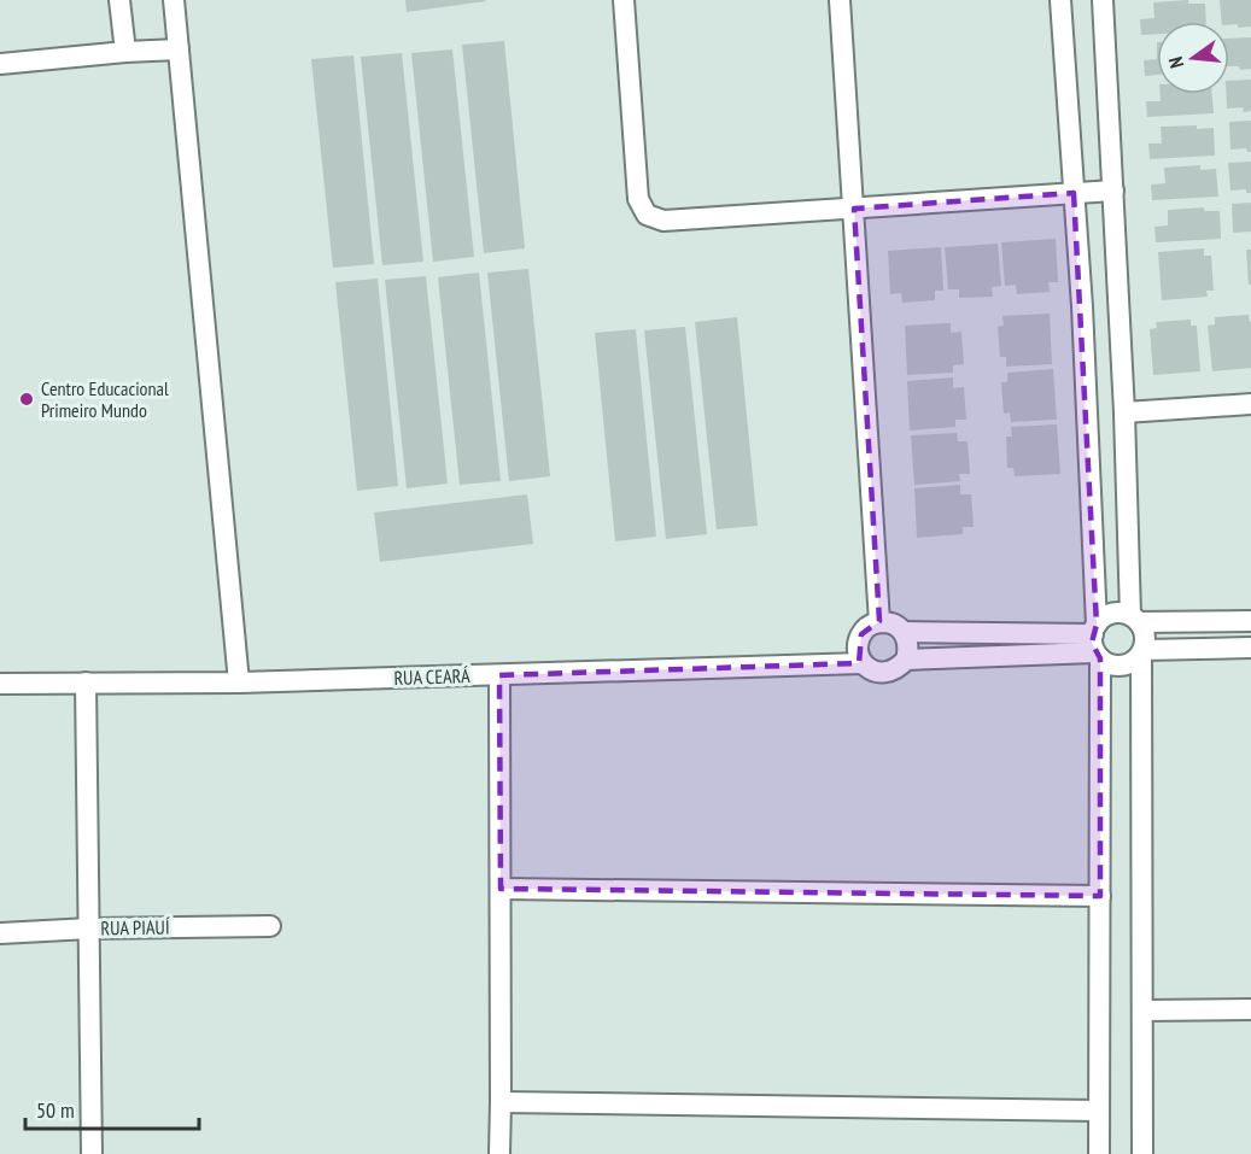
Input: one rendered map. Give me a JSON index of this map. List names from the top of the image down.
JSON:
{
  "streets": {
    "street": ["RUA CEARÁ", "RUA PIAUÍ"]
  },
  "places": ["Centro Educacional Primeiro Mundo"],
  "scale_bar": "50 m",
  "north": "left"
}
